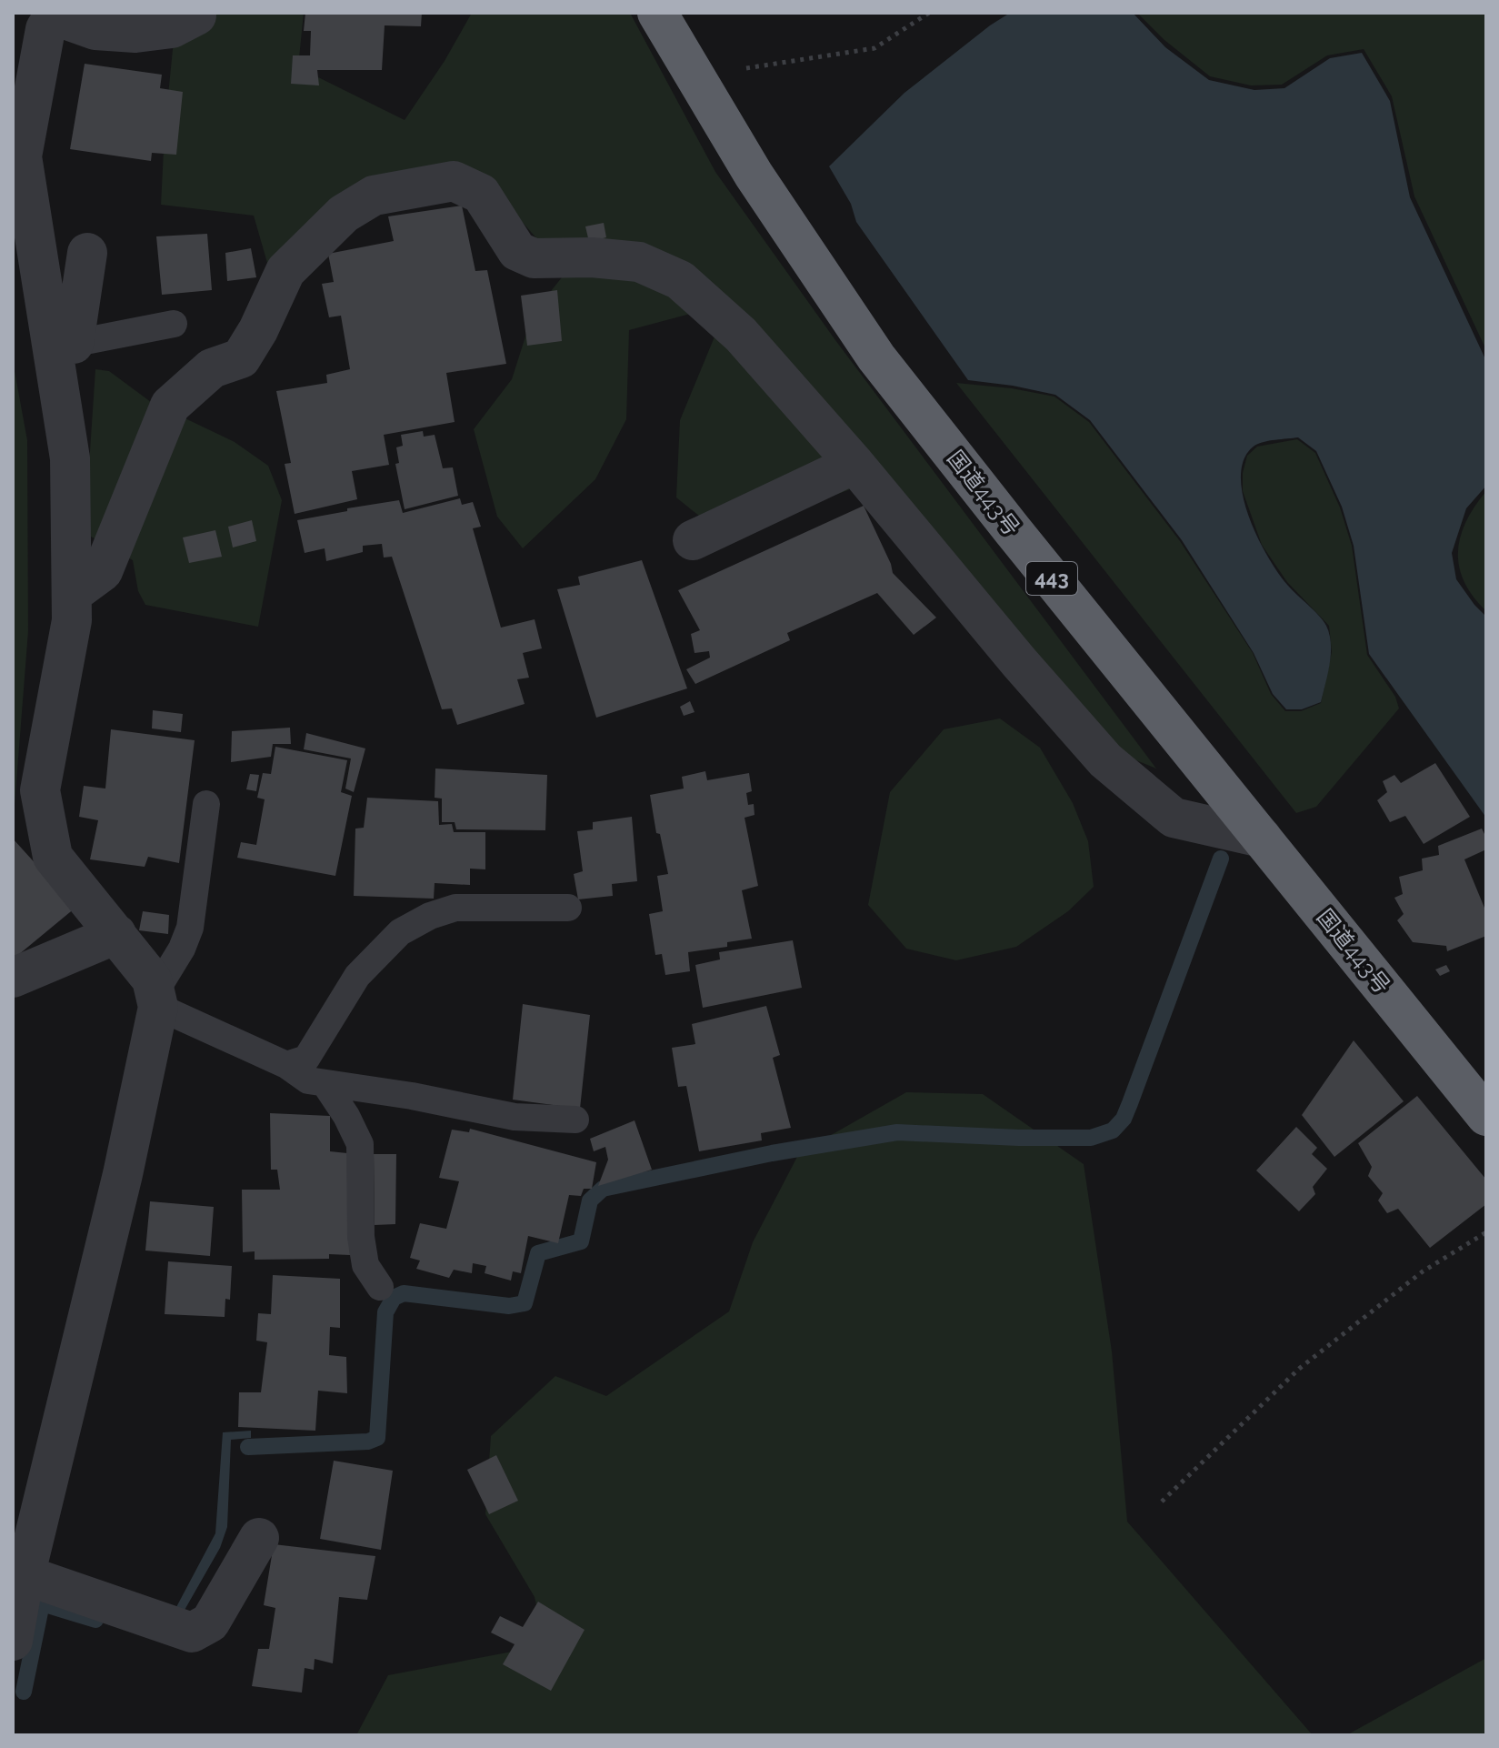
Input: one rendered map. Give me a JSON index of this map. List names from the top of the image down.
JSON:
{
  "streets": {
    "highway": ["国道443号", "443"]
  }
}
